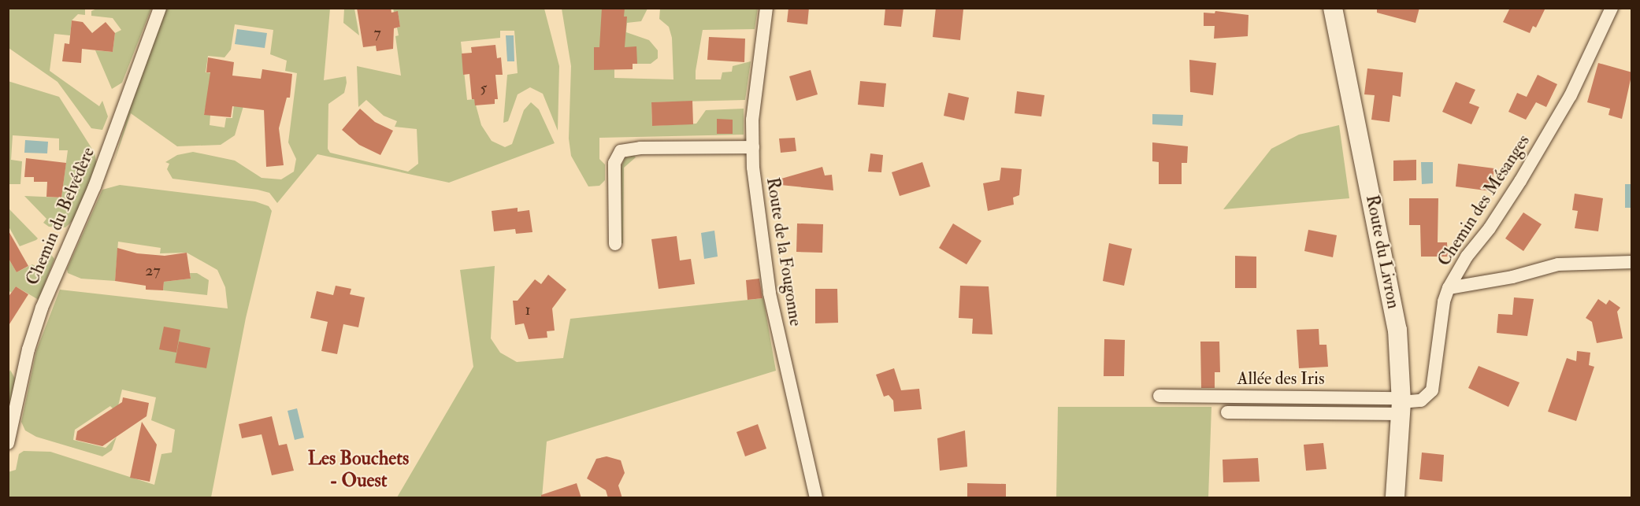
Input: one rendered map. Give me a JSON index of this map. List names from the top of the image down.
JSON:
{
  "streets": {
    "street": [
      "Chemin des Mésanges",
      "Chemin du Belvédère",
      "Route de la Fougonne",
      "Route du Livron",
      "Allée des Iris"
    ]
  },
  "crossings": [
    ["Chemin des Mésanges", "Route du Livron"],
    ["Chemin des Mésanges", "Allée des Iris"],
    ["Route du Livron", "Allée des Iris"]
  ],
  "districts": ["Les Bouchets - Ouest"],
  "house_numbers": [
    "7",
    "5",
    "27",
    "1"
  ]
}
